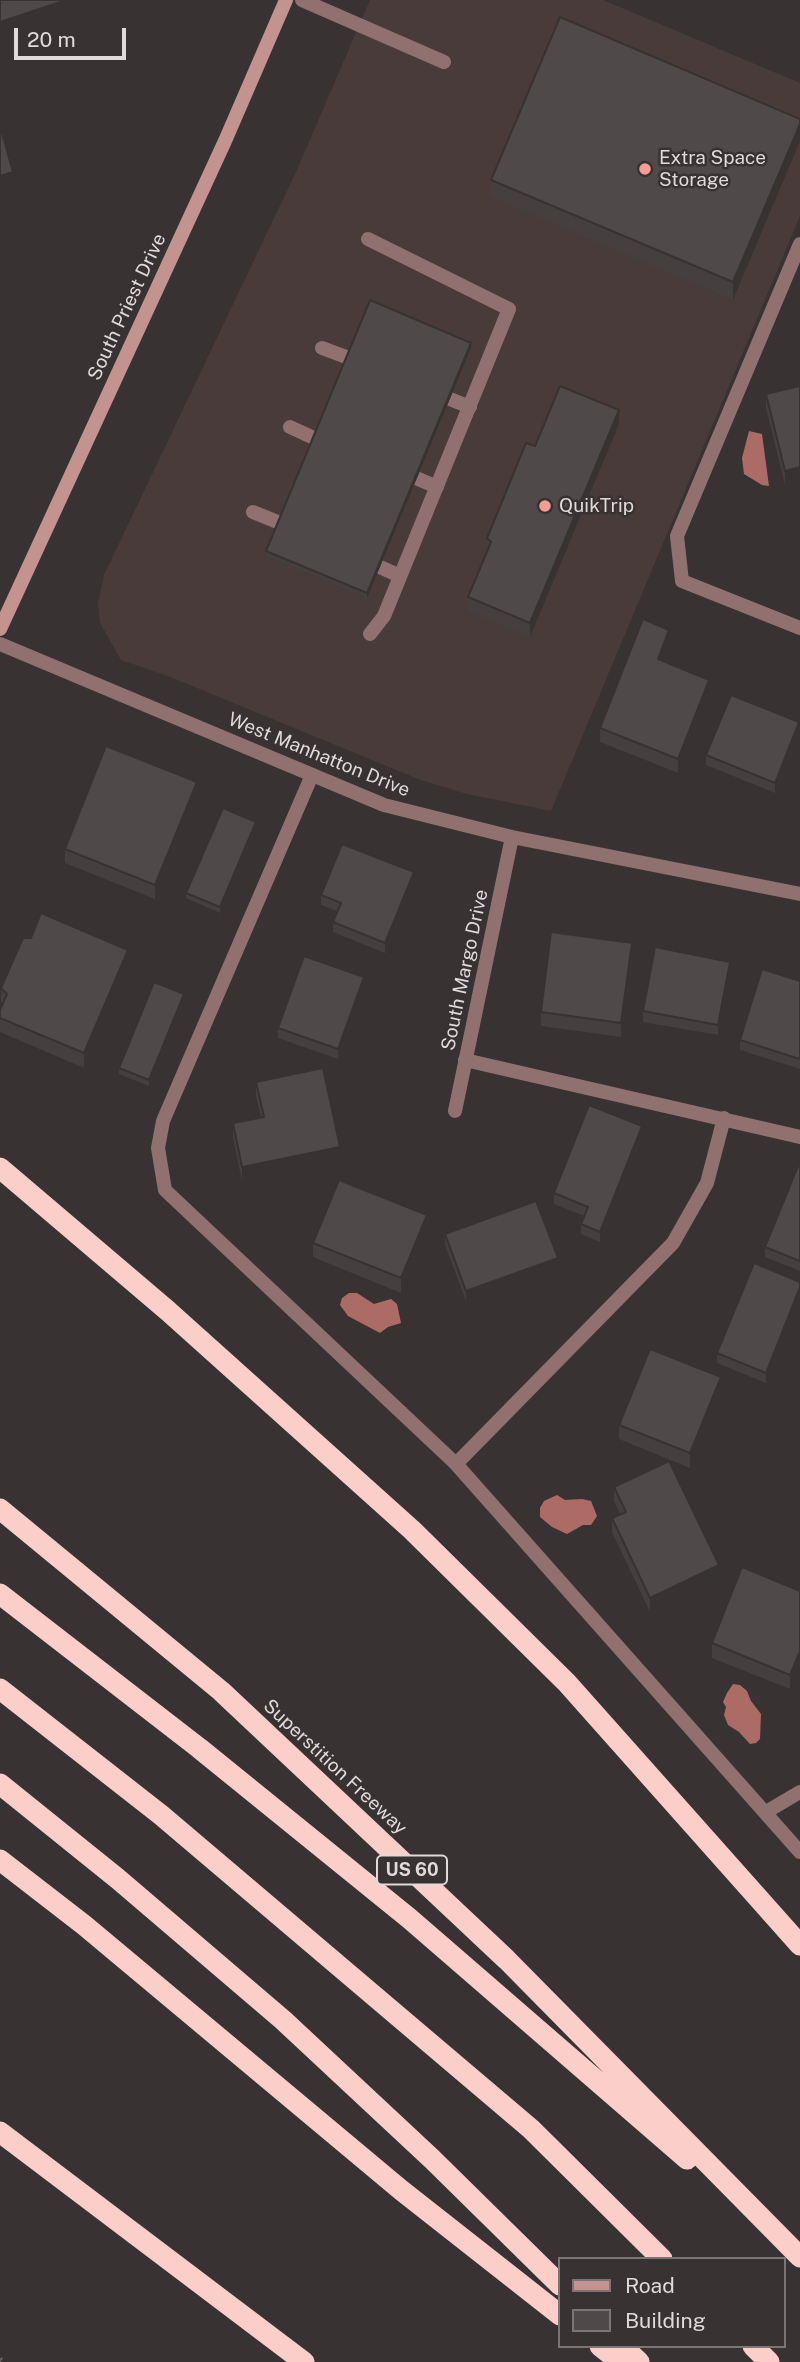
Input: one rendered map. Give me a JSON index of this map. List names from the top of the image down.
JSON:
{
  "streets": {
    "highway": ["Superstition Freeway", "US 60"],
    "main road": ["South Priest Drive"],
    "street": ["West Manhatton Drive", "South Margo Drive"]
  },
  "crossings": [
    ["West Manhatton Drive", "South Margo Drive"]
  ],
  "places": ["Extra Space Storage", "QuikTrip"],
  "legend": ["Road", "Building"],
  "scale_bar": "20 m"
}
